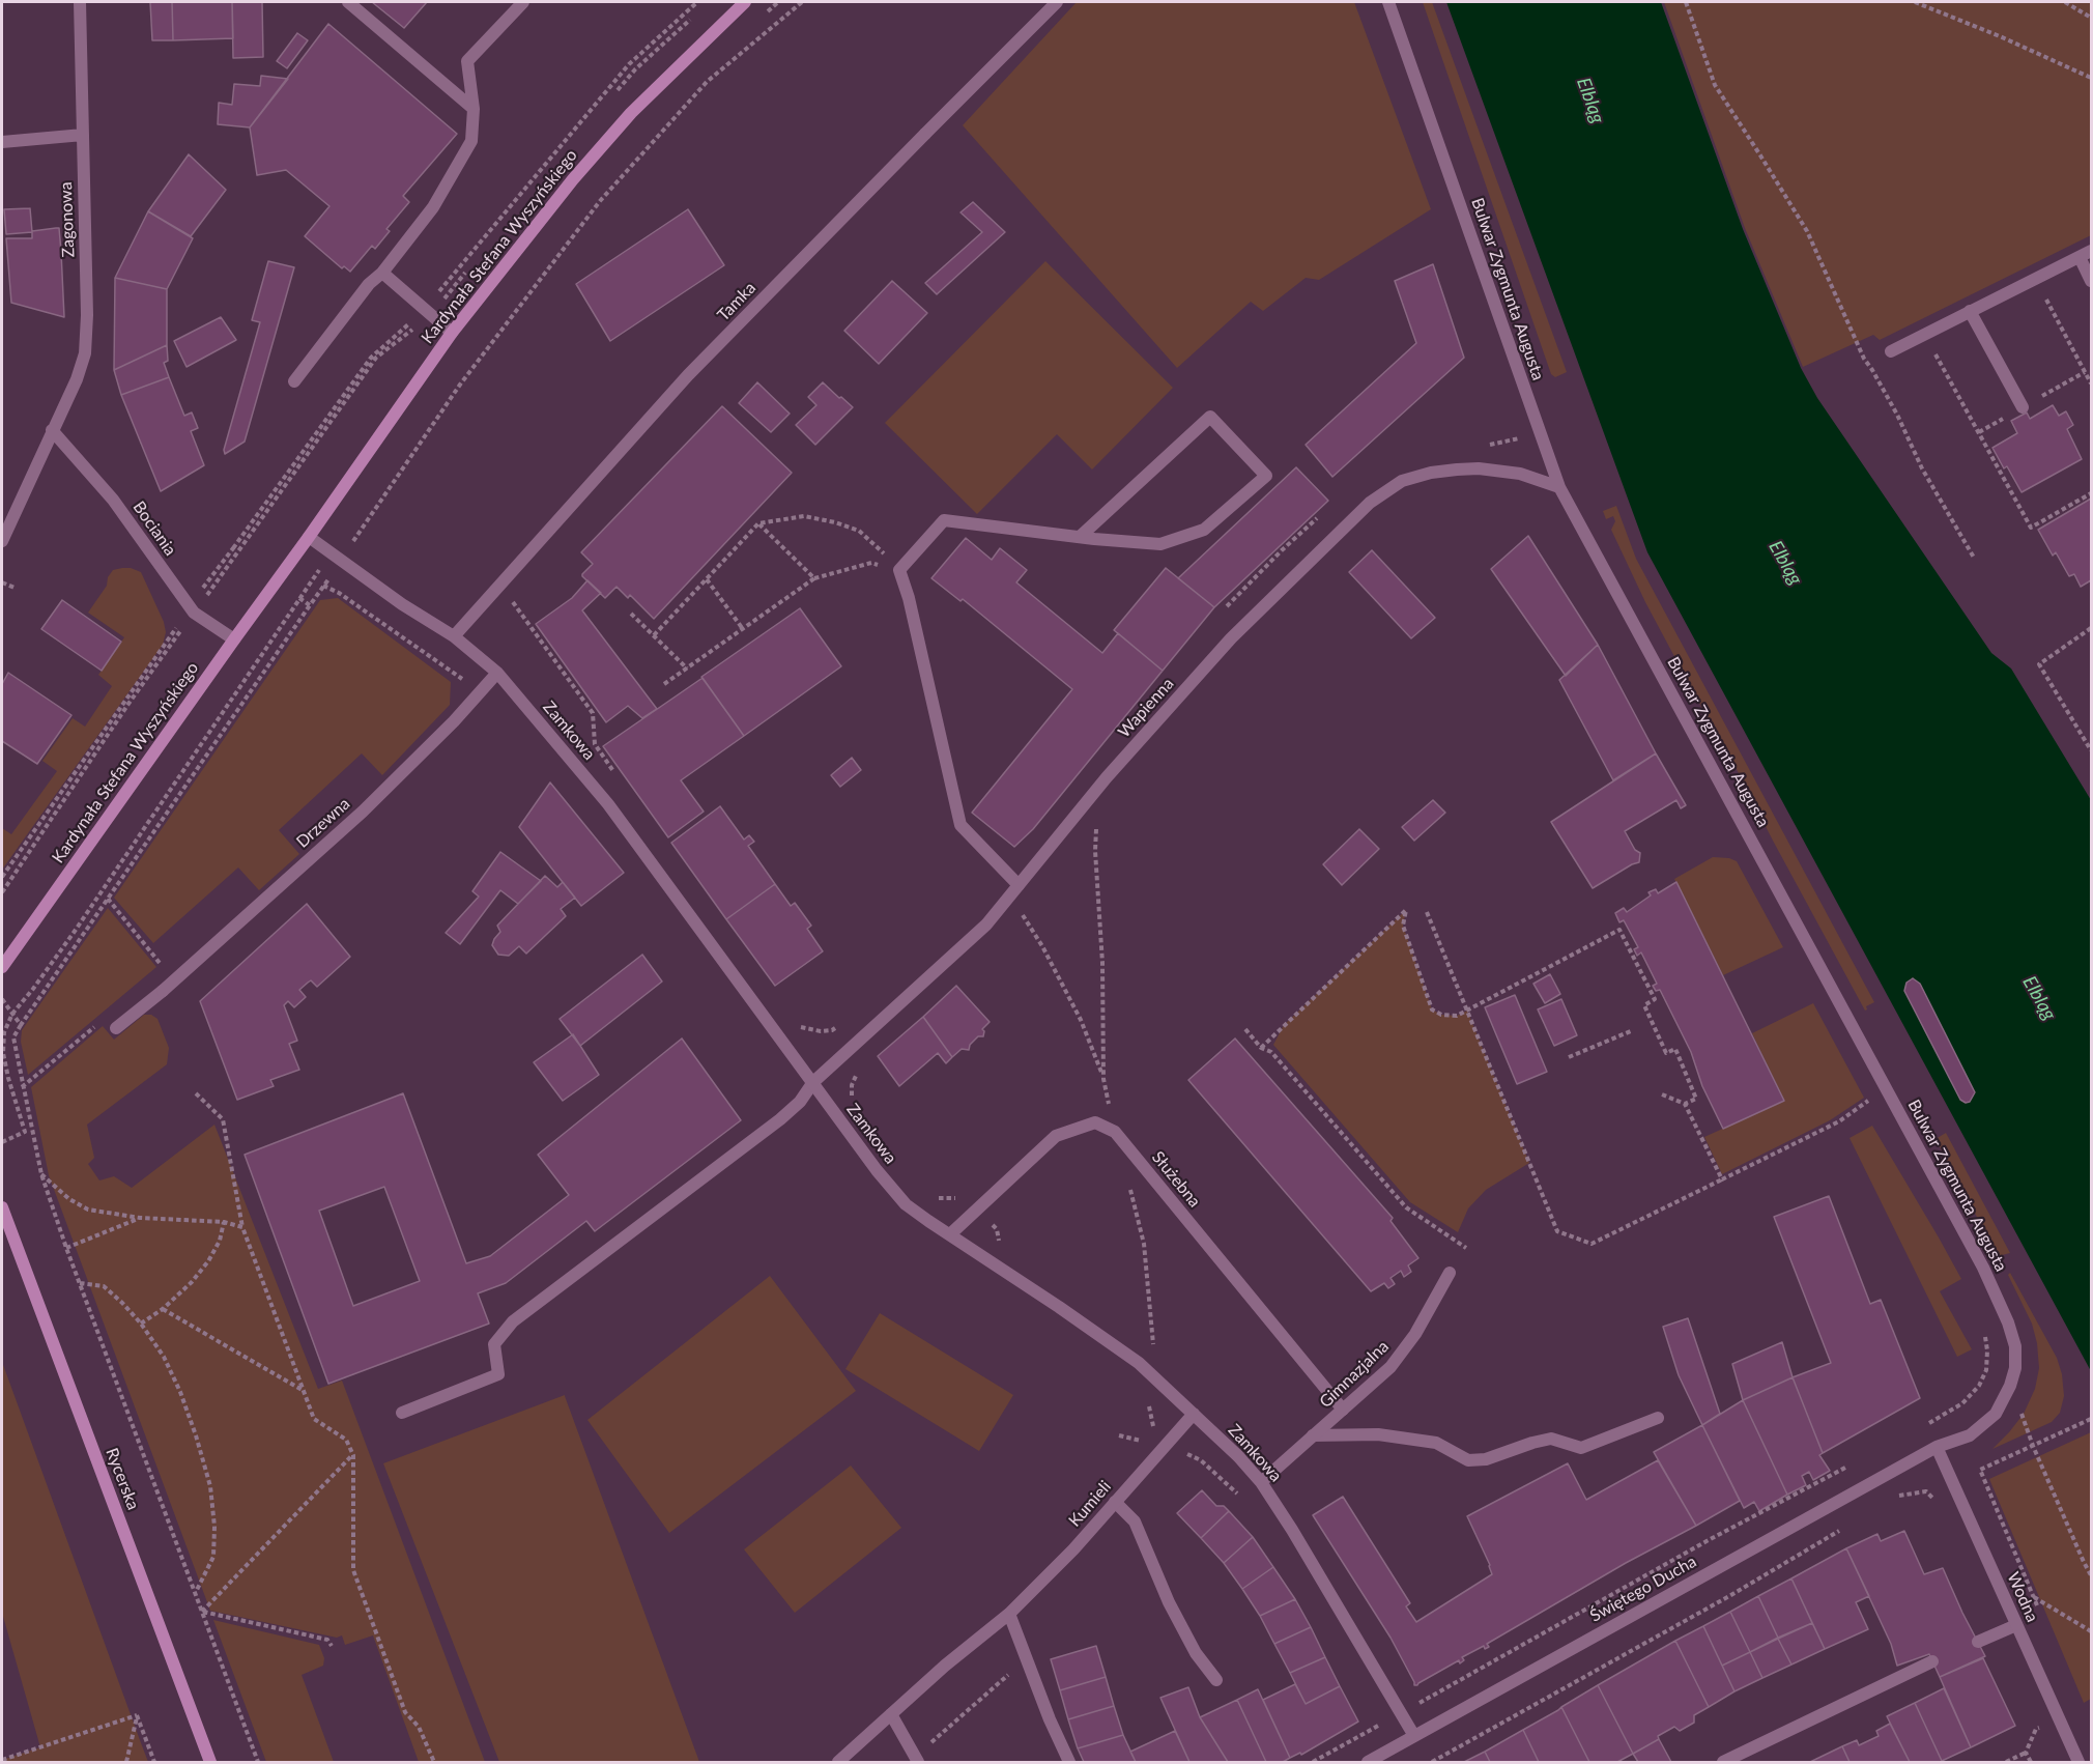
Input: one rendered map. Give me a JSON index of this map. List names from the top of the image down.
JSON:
{
  "streets": {
    "main road": ["Kardynała Stefana Wyszyńskiego", "Rycerska"],
    "street": [
      "Zagonowa",
      "Bulwar Zygmunta Augusta",
      "Tamka",
      "Bociania",
      "Wapienna",
      "Zamkowa",
      "Drzewna",
      "Służebna",
      "Gimnazjalna",
      "Kumieli",
      "Świętego Ducha",
      "Wodna"
    ]
  },
  "crossings": [
    ["Zagonowa", "Bociania"],
    ["Kardynała Stefana Wyszyńskiego", "Bociania"],
    ["Kardynała Stefana Wyszyńskiego", "Zamkowa"],
    ["Bulwar Zygmunta Augusta", "Wapienna"],
    ["Bulwar Zygmunta Augusta", "Świętego Ducha"],
    ["Bulwar Zygmunta Augusta", "Wodna"],
    ["Tamka", "Zamkowa"],
    ["Wapienna", "Zamkowa"],
    ["Zamkowa", "Drzewna"],
    ["Zamkowa", "Gimnazjalna"],
    ["Zamkowa", "Kumieli"],
    ["Zamkowa", "Świętego Ducha"],
    ["Służebna", "Gimnazjalna"],
    ["Świętego Ducha", "Wodna"]
  ],
  "water": ["Elbląg"]
}
